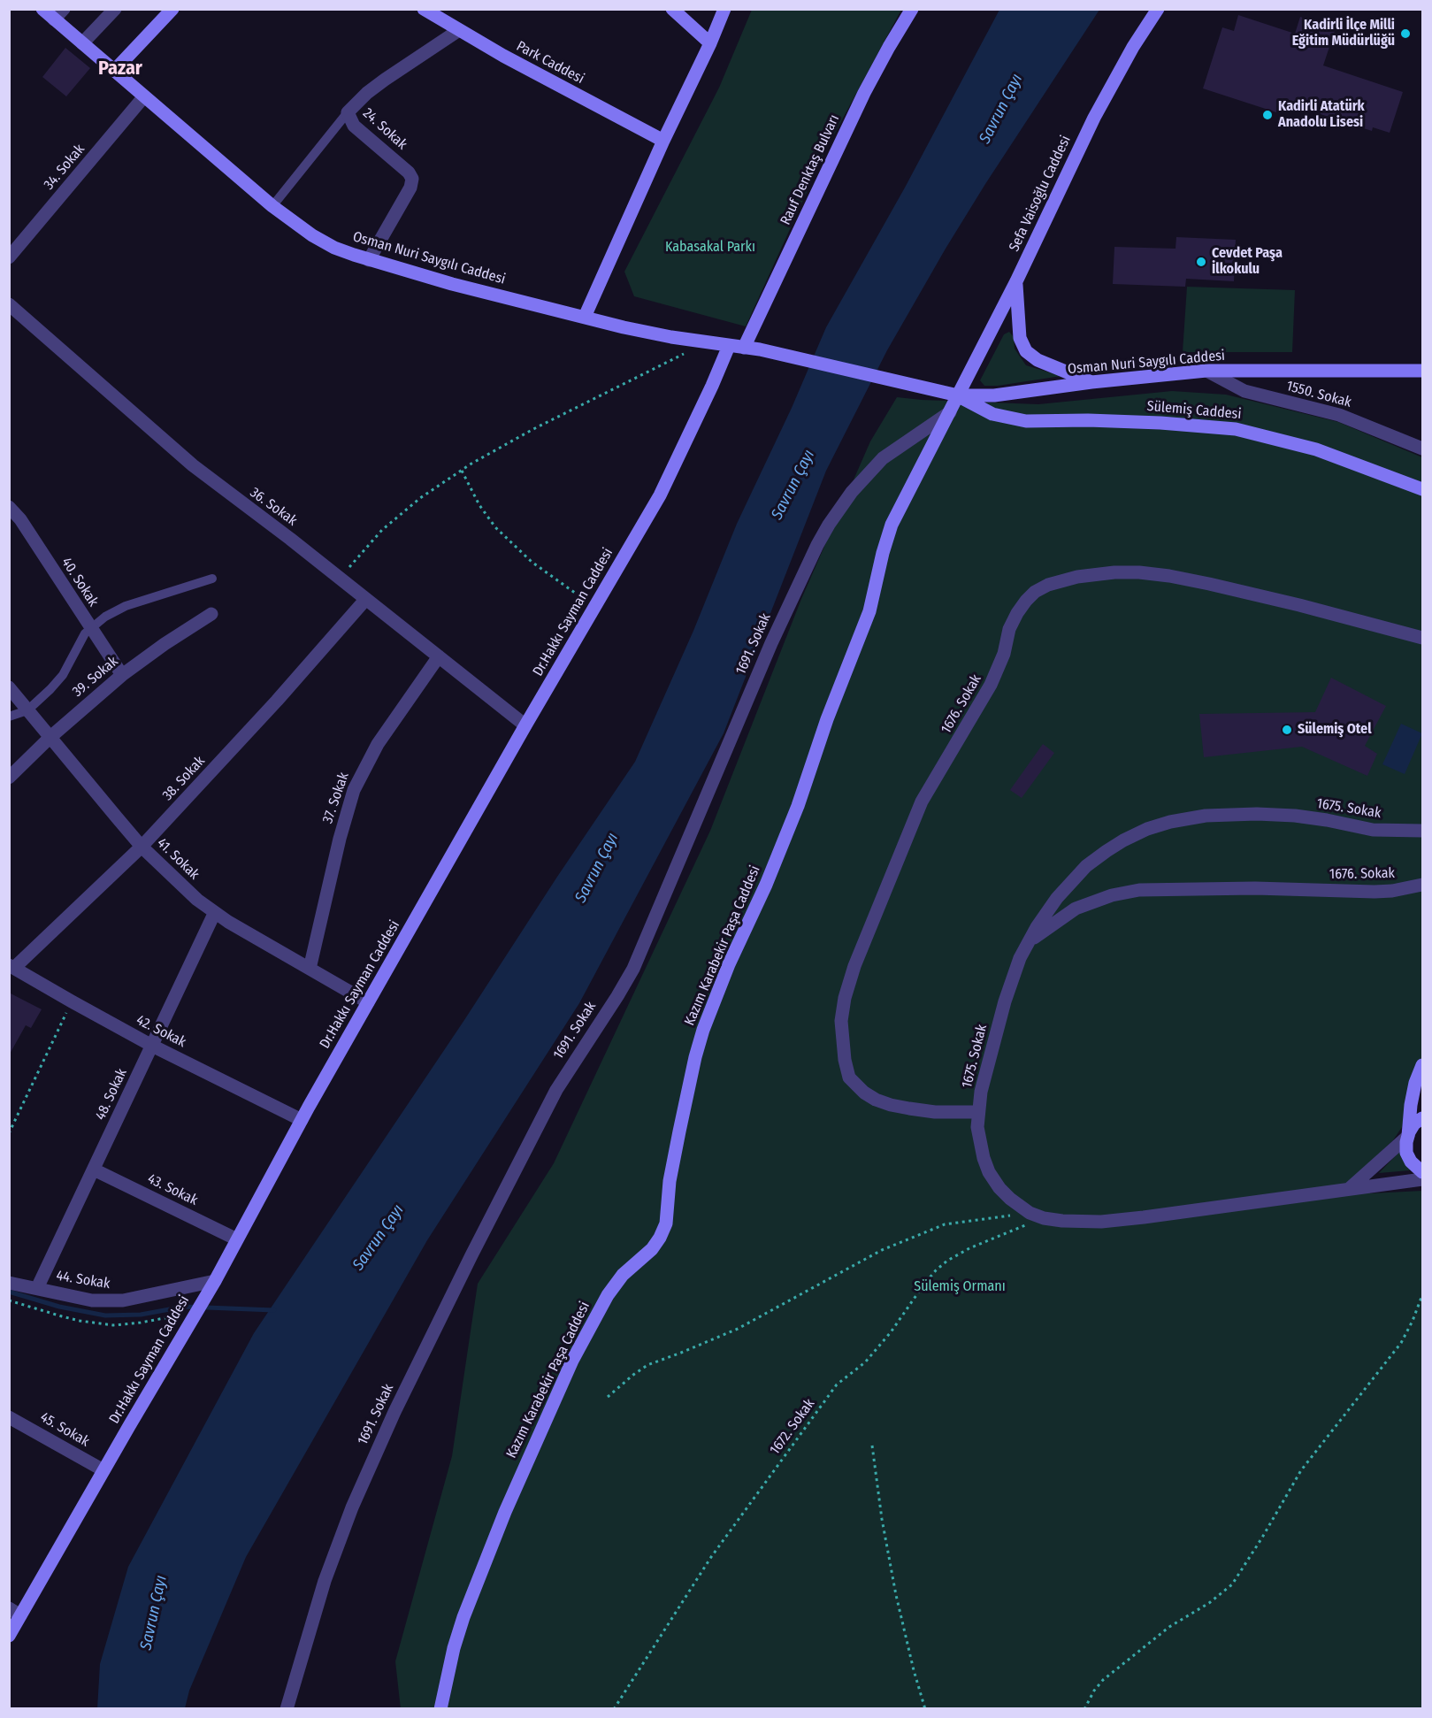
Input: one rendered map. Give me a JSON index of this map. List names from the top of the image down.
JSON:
{
  "streets": {
    "street": [
      "Park Caddesi",
      "24. Sokak",
      "34. Sokak",
      "Rauf Denktaş Bulvarı",
      "Sefa Vaisoğlu Caddesi",
      "Osman Nuri Saygılı Caddesi",
      "1550. Sokak",
      "Sülemiş Caddesi",
      "36. Sokak",
      "40. Sokak",
      "Dr.Hakkı Sayman Caddesi",
      "1691. Sokak",
      "39. Sokak",
      "1676. Sokak",
      "38. Sokak",
      "37. Sokak",
      "1675. Sokak",
      "41. Sokak",
      "Kazım Karabekir Paşa Caddesi",
      "42. Sokak",
      "48. Sokak",
      "43. Sokak",
      "44. Sokak",
      "45. Sokak"
    ],
    "path": ["1672. Sokak"]
  },
  "crossings": [
    ["Park Caddesi", "24. Sokak"],
    ["24. Sokak", "Osman Nuri Saygılı Caddesi"],
    ["34. Sokak", "Osman Nuri Saygılı Caddesi"],
    ["Rauf Denktaş Bulvarı", "Osman Nuri Saygılı Caddesi"],
    ["Sefa Vaisoğlu Caddesi", "Osman Nuri Saygılı Caddesi"],
    ["Sefa Vaisoğlu Caddesi", "Sülemiş Caddesi"],
    ["Sefa Vaisoğlu Caddesi", "Kazım Karabekir Paşa Caddesi"],
    ["Osman Nuri Saygılı Caddesi", "1550. Sokak"],
    ["Osman Nuri Saygılı Caddesi", "Sülemiş Caddesi"],
    ["Osman Nuri Saygılı Caddesi", "Dr.Hakkı Sayman Caddesi"],
    ["Osman Nuri Saygılı Caddesi", "Kazım Karabekir Paşa Caddesi"],
    ["Sülemiş Caddesi", "Kazım Karabekir Paşa Caddesi"],
    ["36. Sokak", "Dr.Hakkı Sayman Caddesi"],
    ["36. Sokak", "38. Sokak"],
    ["36. Sokak", "37. Sokak"],
    ["40. Sokak", "39. Sokak"],
    ["Dr.Hakkı Sayman Caddesi", "41. Sokak"],
    ["Dr.Hakkı Sayman Caddesi", "42. Sokak"],
    ["Dr.Hakkı Sayman Caddesi", "43. Sokak"],
    ["Dr.Hakkı Sayman Caddesi", "44. Sokak"],
    ["Dr.Hakkı Sayman Caddesi", "45. Sokak"],
    ["1691. Sokak", "Kazım Karabekir Paşa Caddesi"],
    ["39. Sokak", "41. Sokak"],
    ["1676. Sokak", "1675. Sokak"],
    ["38. Sokak", "41. Sokak"],
    ["38. Sokak", "42. Sokak"],
    ["37. Sokak", "41. Sokak"],
    ["1675. Sokak", "1672. Sokak"],
    ["41. Sokak", "48. Sokak"],
    ["42. Sokak", "48. Sokak"],
    ["48. Sokak", "43. Sokak"],
    ["48. Sokak", "44. Sokak"]
  ],
  "districts": ["Pazar"],
  "water": ["Savrun Çayı"],
  "parks": ["Kabasakal Parkı", "Sülemiş Ormanı"],
  "places": [
    "Kadirli İlçe Milli Eğitim Müdürlüğü",
    "Kadirli Atatürk Anadolu Lisesi",
    "Cevdet Paşa İlkokulu",
    "Sülemiş Otel"
  ]
}
